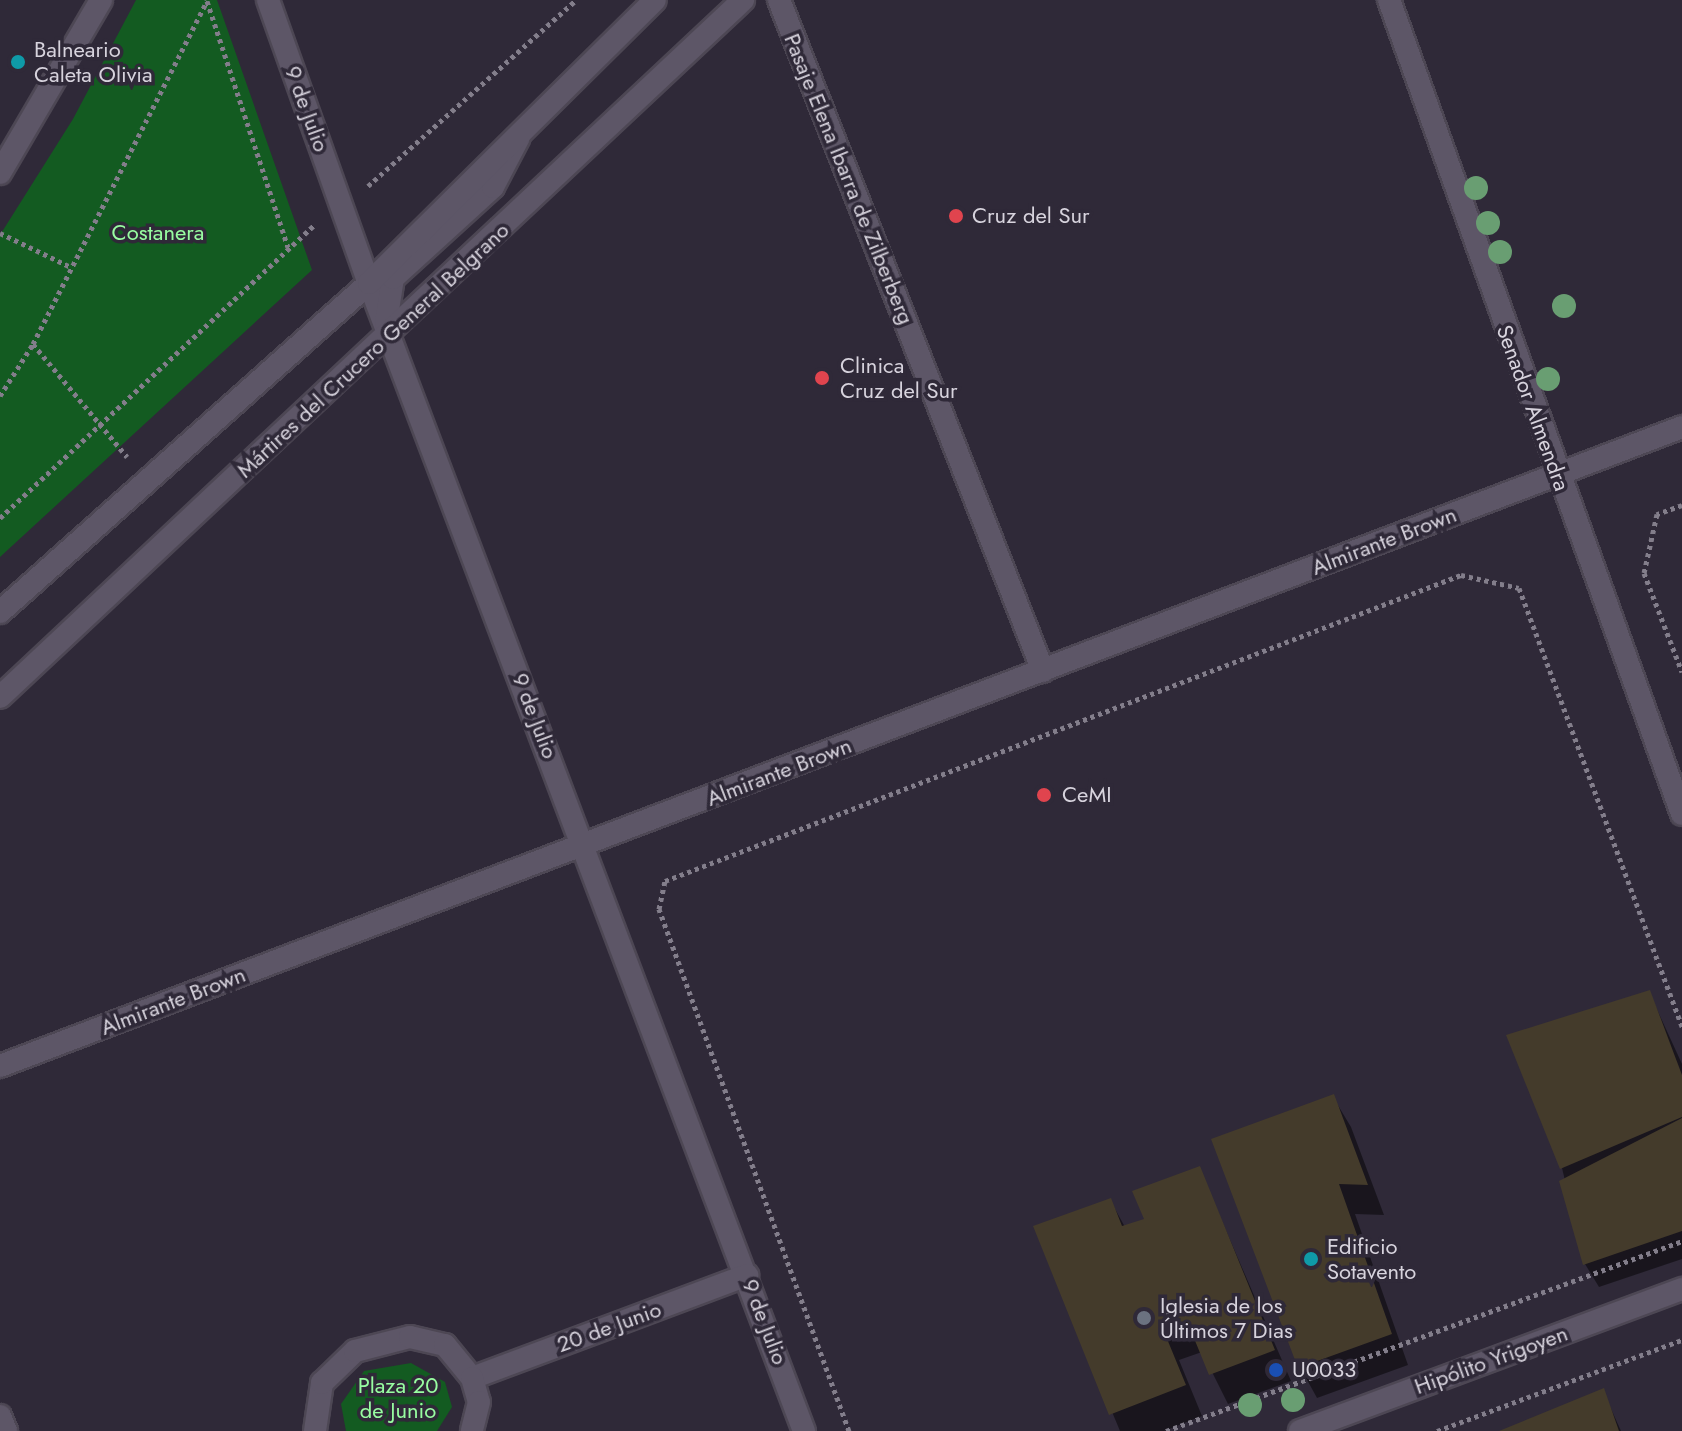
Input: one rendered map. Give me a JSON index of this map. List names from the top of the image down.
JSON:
{
  "streets": {
    "street": [
      "9 de Julio",
      "Pasaje Elena Ibarra de Zilberberg",
      "Mártires del Crucero General Belgrano",
      "Senador Almendra",
      "Almirante Brown",
      "20 de Junio",
      "Hipólito Yrigoyen"
    ]
  },
  "crossings": [
    ["9 de Julio", "Mártires del Crucero General Belgrano"],
    ["9 de Julio", "Almirante Brown"],
    ["9 de Julio", "20 de Junio"],
    ["Pasaje Elena Ibarra de Zilberberg", "Almirante Brown"],
    ["Senador Almendra", "Almirante Brown"]
  ],
  "parks": ["Costanera", "Plaza 20 de Junio"],
  "places": [
    "Balneario Caleta Olivia",
    "Cruz del Sur",
    "Clinica Cruz del Sur",
    "CeMI",
    "Edificio Sotavento",
    "Iglesia de los Últimos 7 Dias",
    "U0033"
  ]
}
